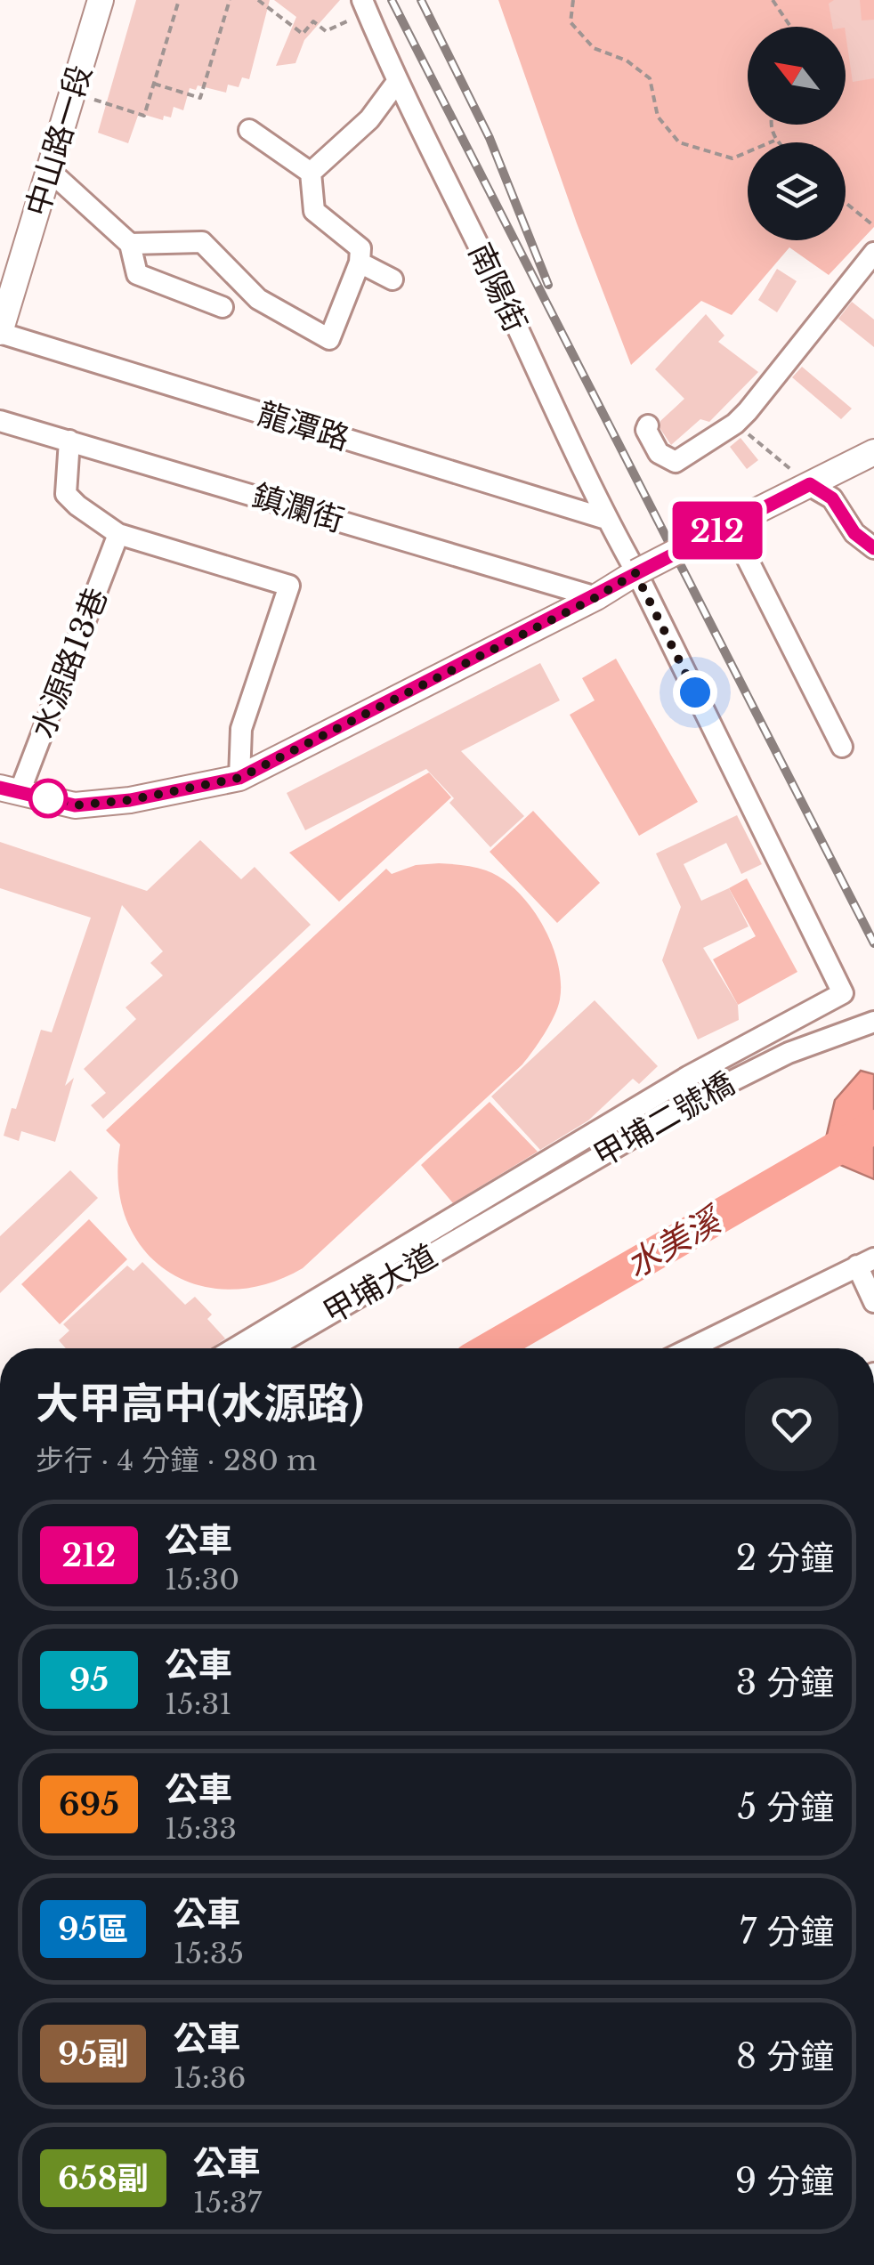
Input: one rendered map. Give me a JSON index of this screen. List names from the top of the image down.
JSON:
{
  "streets": {
    "main road": ["中山路一段"],
    "street": [
      "南陽街",
      "龍潭路",
      "鎮瀾街",
      "水源路13巷",
      "甲埔二號橋",
      "甲埔大道"
    ]
  },
  "crossings": [
    ["中山路一段", "龍潭路"],
    ["南陽街", "龍潭路"],
    ["甲埔二號橋", "甲埔大道"]
  ],
  "water": ["水美溪"],
  "lines": ["bus line 212"],
  "north": "top left",
  "page": {
    "on_map": "212",
    "heading": ["大甲高中(水源路)", "步行 · 4 分鐘 · 280 m"],
    "list": [
      {
        "mark": "212",
        "name": "公車",
        "note": "15:30",
        "value": "2 分鐘"
      },
      {
        "mark": "95",
        "name": "公車",
        "note": "15:31",
        "value": "3 分鐘"
      },
      {
        "mark": "695",
        "name": "公車",
        "note": "15:33",
        "value": "5 分鐘"
      },
      {
        "mark": "95區",
        "name": "公車",
        "note": "15:35",
        "value": "7 分鐘"
      },
      {
        "mark": "95副",
        "name": "公車",
        "note": "15:36",
        "value": "8 分鐘"
      },
      {
        "mark": "658副",
        "name": "公車",
        "note": "15:37",
        "value": "9 分鐘"
      }
    ]
  }
}
